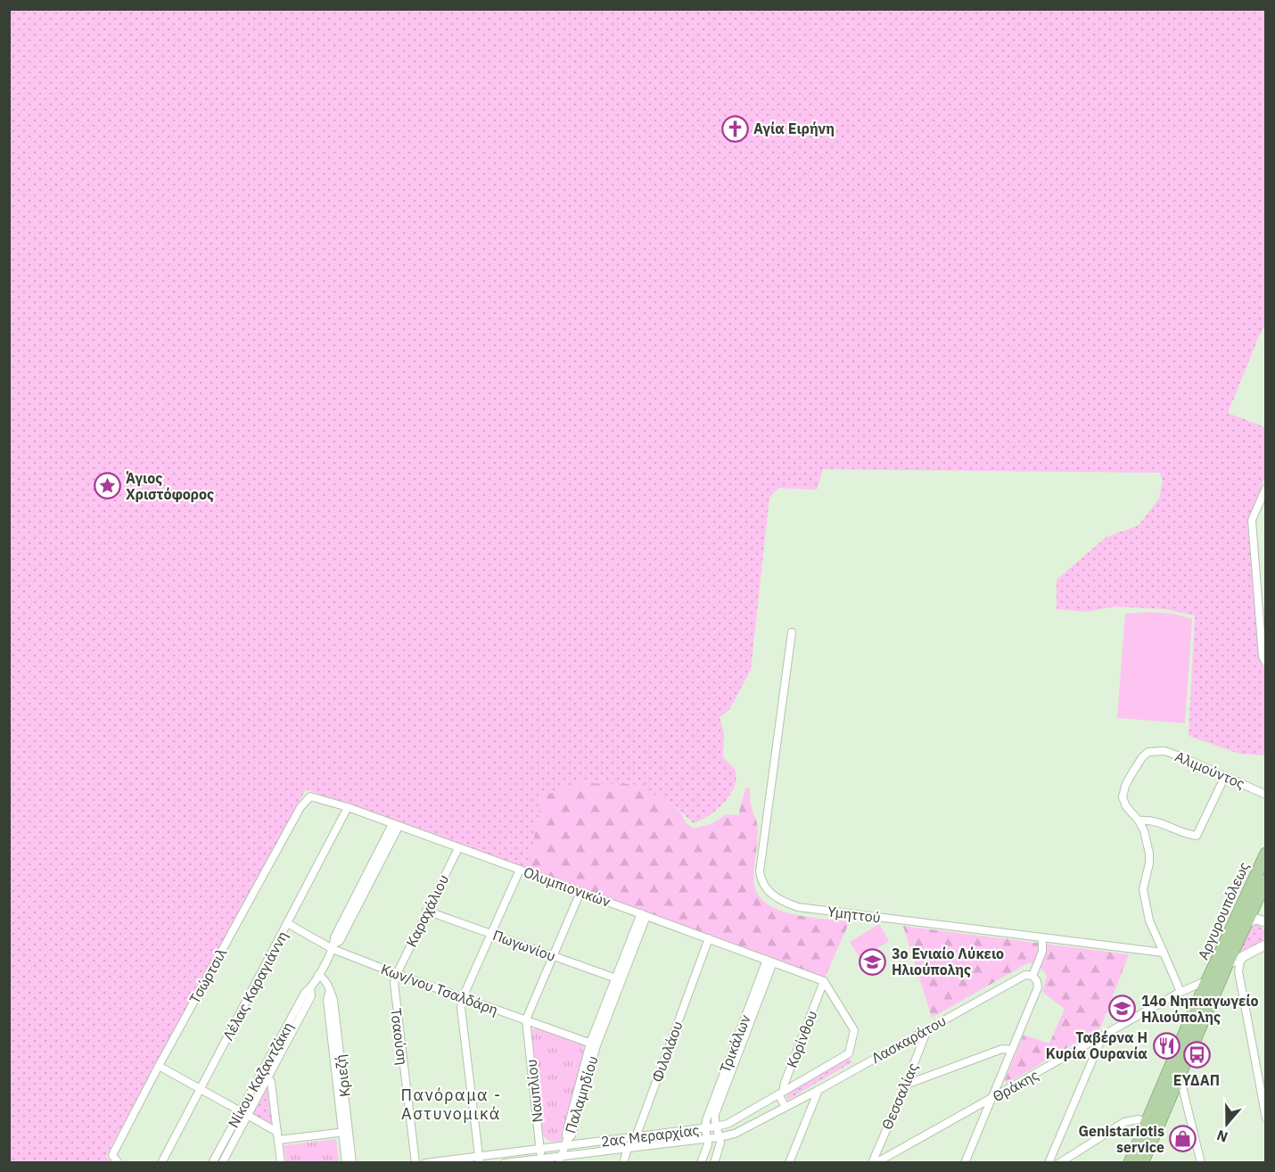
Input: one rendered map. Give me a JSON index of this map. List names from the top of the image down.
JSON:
{
  "streets": {
    "main road": ["Αργυρουπόλεως"],
    "street": [
      "Αλιμούντος",
      "Ολυμπιονικών",
      "Καραχάλιου",
      "Υμηττού",
      "Πωγωνίου",
      "Τσώρτσιλ",
      "Λέλας Καραγιάννη",
      "Κων/νου Τσαλδάρη",
      "Τσαούση",
      "Κορίνθου",
      "Λασκαράτου",
      "Τρικάλων",
      "Φιλολάου",
      "Νίκου Καζαντζάκη",
      "Κριεζή",
      "Θράκης",
      "Ναυπλίου",
      "Παλαμηδίου",
      "Θεσσαλίας",
      "2ας Μεραρχίας"
    ]
  },
  "crossings": [
    ["Αλιμούντος", "Υμηττού"],
    ["Ολυμπιονικών", "Καραχάλιου"],
    ["Ολυμπιονικών", "Τσώρτσιλ"],
    ["Ολυμπιονικών", "Λέλας Καραγιάννη"],
    ["Ολυμπιονικών", "Κορίνθου"],
    ["Ολυμπιονικών", "Λασκαράτου"],
    ["Ολυμπιονικών", "Τρικάλων"],
    ["Ολυμπιονικών", "Φιλολάου"],
    ["Ολυμπιονικών", "Νίκου Καζαντζάκη"],
    ["Ολυμπιονικών", "Παλαμηδίου"],
    ["Καραχάλιου", "Πωγωνίου"],
    ["Καραχάλιου", "Κων/νου Τσαλδάρη"],
    ["Καραχάλιου", "Τσαούση"],
    ["Αργυρουπόλεως", "Θράκης"],
    ["Πωγωνίου", "Παλαμηδίου"],
    ["Λέλας Καραγιάννη", "Κων/νου Τσαλδάρη"],
    ["Κων/νου Τσαλδάρη", "Τσαούση"],
    ["Κων/νου Τσαλδάρη", "Νίκου Καζαντζάκη"],
    ["Κων/νου Τσαλδάρη", "Ναυπλίου"],
    ["Κων/νου Τσαλδάρη", "Παλαμηδίου"],
    ["Κορίνθου", "Λασκαράτου"],
    ["Λασκαράτου", "Τρικάλων"],
    ["Λασκαράτου", "Θεσσαλίας"],
    ["Λασκαράτου", "2ας Μεραρχίας"],
    ["Τρικάλων", "2ας Μεραρχίας"],
    ["Φιλολάου", "2ας Μεραρχίας"],
    ["Νίκου Καζαντζάκη", "Κριεζή"],
    ["Θράκης", "Θεσσαλίας"],
    ["Ναυπλίου", "2ας Μεραρχίας"],
    ["Παλαμηδίου", "2ας Μεραρχίας"]
  ],
  "districts": ["Πανόραμα - Αστυνομικά"],
  "places": {
    "church": ["Αγία Ειρήνη"],
    "place": ["Άγιος Χριστόφορος"],
    "school or university": ["3ο Ενιαίο Λύκειο Ηλιούπολης", "14ο Νηπιαγωγείο Ηλιούπολης"],
    "restaurant": ["Ταβέρνα Η Κυρία Ουρανία"],
    "bus stop": ["ΕΥΔΑΠ"],
    "shop": ["Genistariotis service"]
  },
  "north": "bottom"
}
